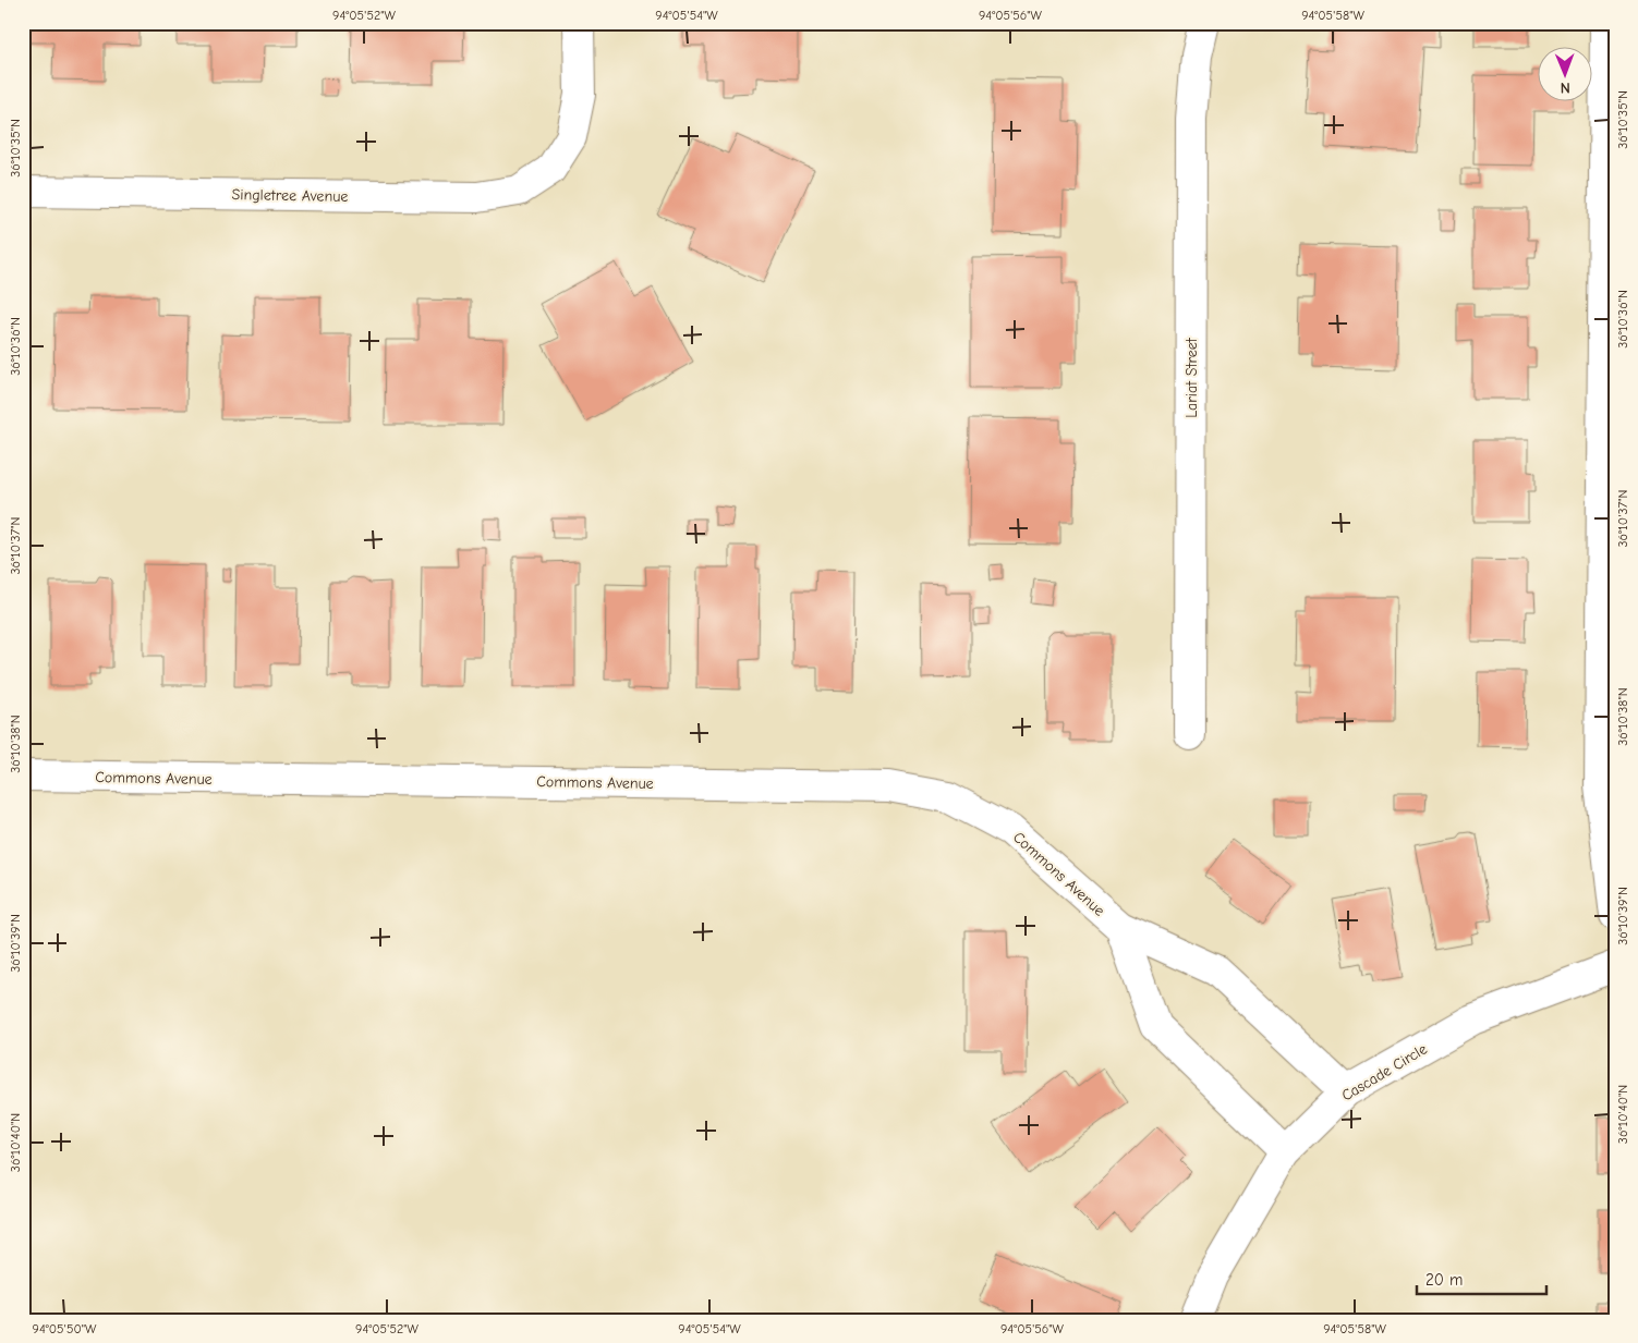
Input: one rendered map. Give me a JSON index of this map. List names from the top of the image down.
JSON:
{
  "streets": {
    "street": [
      "Singletree Avenue",
      "Lariat Street",
      "Commons Avenue",
      "Cascade Circle"
    ]
  },
  "crossings": [
    ["Commons Avenue", "Cascade Circle"]
  ],
  "scale_bar": "20 m",
  "north": "bottom",
  "coordinates": [
    "94°05'52\"W",
    "94°05'54\"W",
    "94°05'56\"W",
    "94°05'58\"W",
    "36°10'35\"N",
    "36°10'36\"N",
    "36°10'37\"N",
    "36°10'38\"N",
    "36°10'39\"N",
    "36°10'40\"N",
    "94°05'50\"W"
  ]
}
